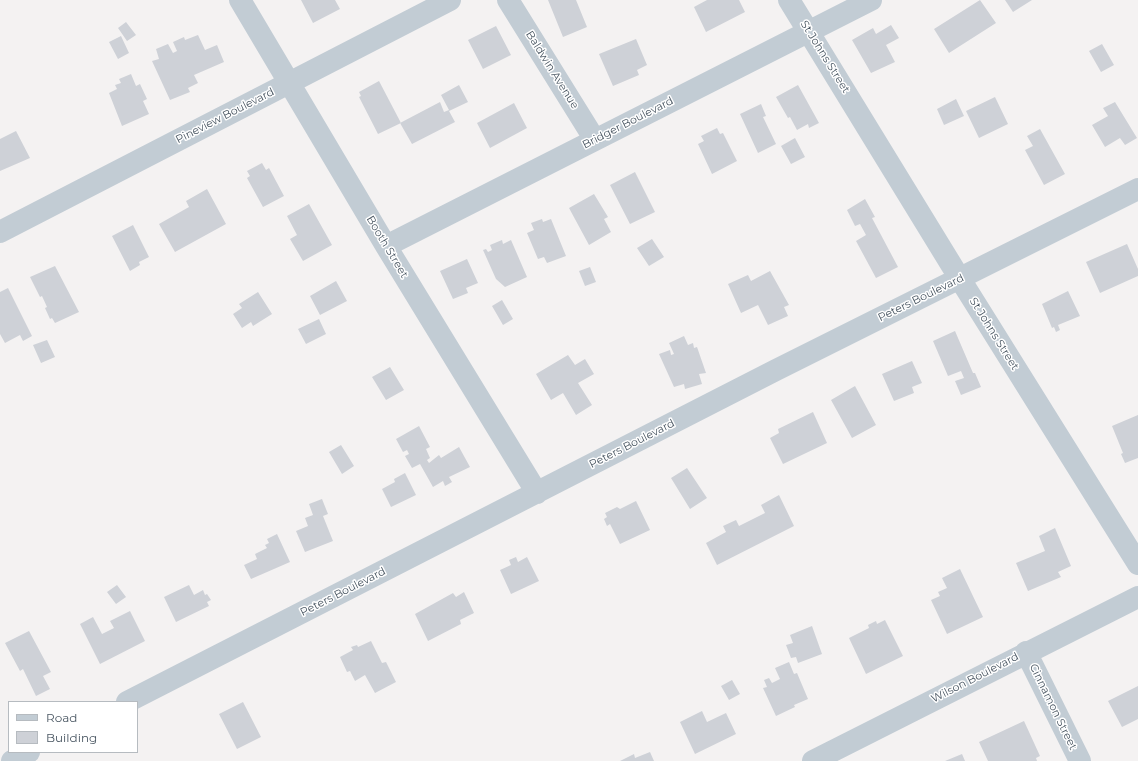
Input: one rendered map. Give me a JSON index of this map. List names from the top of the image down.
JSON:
{
  "streets": {
    "street": [
      "St Johns Street",
      "Baldwin Avenue",
      "Pineview Boulevard",
      "Bridger Boulevard",
      "Booth Street",
      "Peters Boulevard",
      "Wilson Boulevard",
      "Cinnamon Street"
    ]
  },
  "crossings": [
    ["St Johns Street", "Bridger Boulevard"],
    ["St Johns Street", "Peters Boulevard"],
    ["Baldwin Avenue", "Bridger Boulevard"],
    ["Pineview Boulevard", "Booth Street"],
    ["Bridger Boulevard", "Booth Street"],
    ["Booth Street", "Peters Boulevard"],
    ["Wilson Boulevard", "Cinnamon Street"]
  ],
  "legend": ["Road", "Building"]
}
